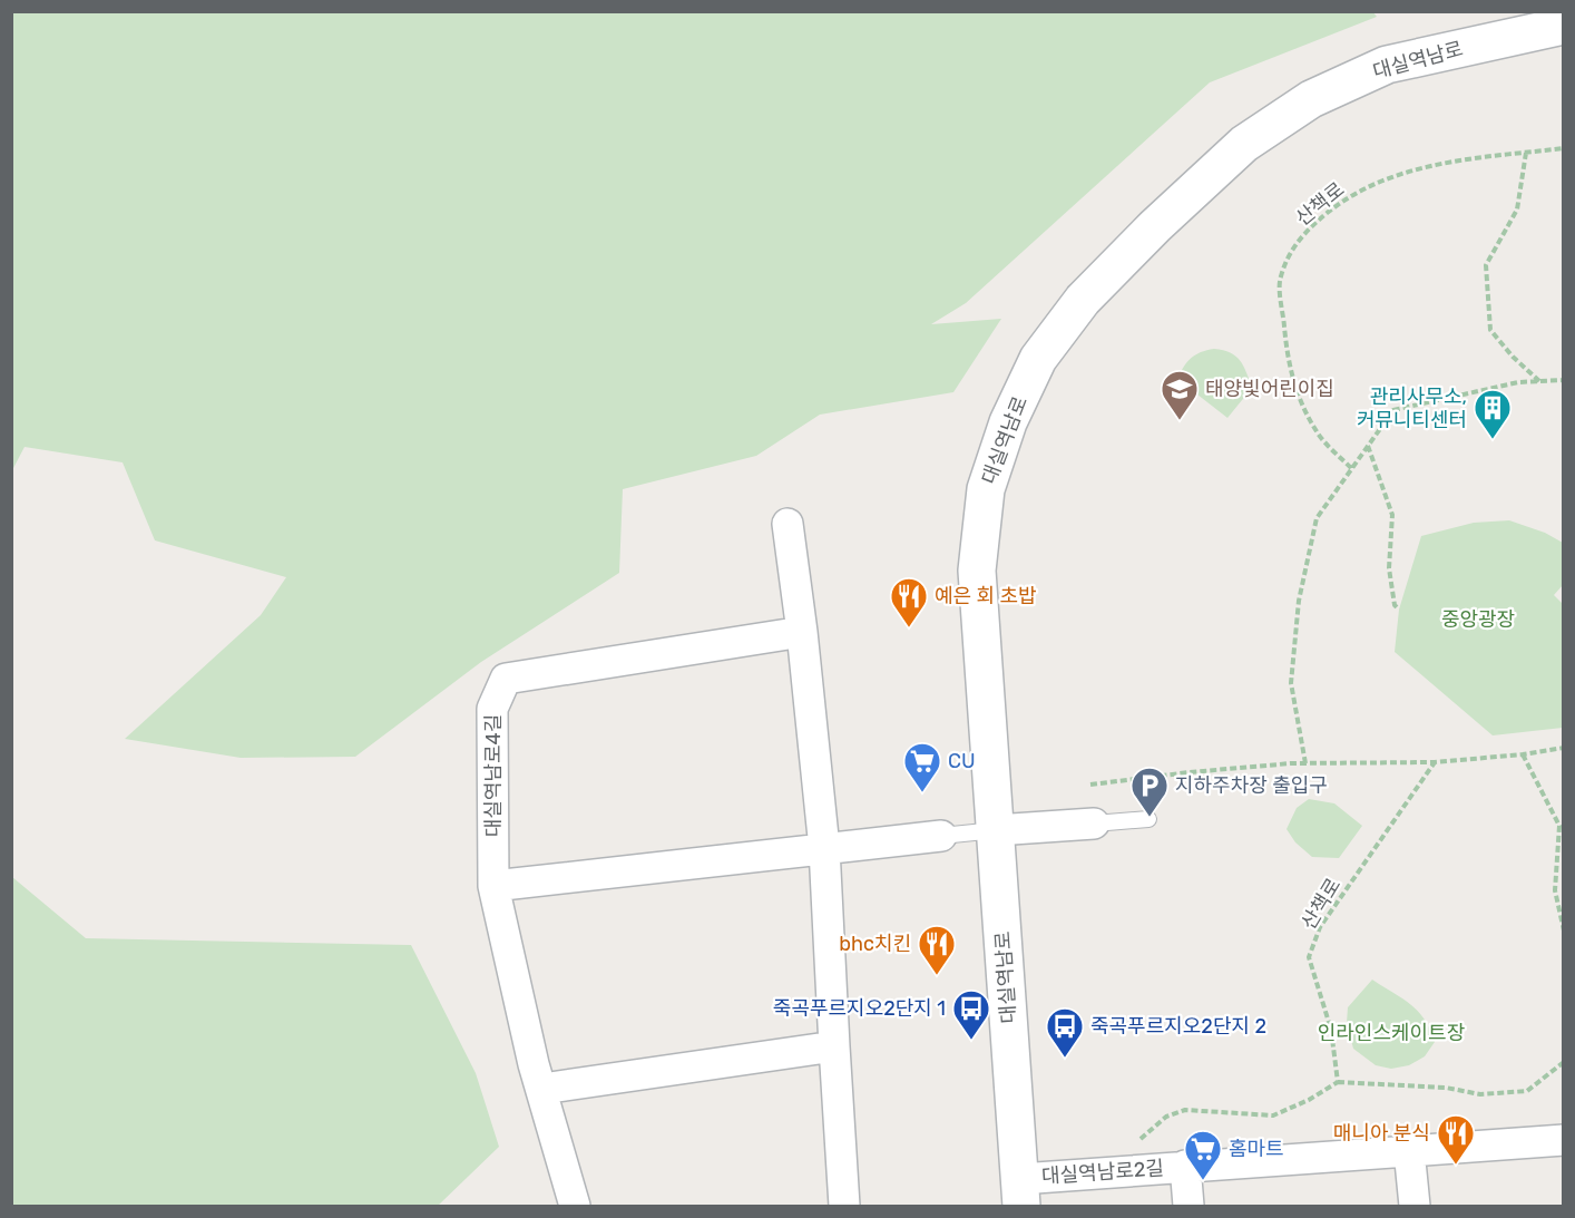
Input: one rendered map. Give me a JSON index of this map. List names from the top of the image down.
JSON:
{
  "streets": {
    "street": ["대실역남로", "대실역남로4길", "대실역남로2길"],
    "path": ["산책로"]
  },
  "crossings": [
    ["대실역남로", "대실역남로2길"]
  ],
  "parks": ["중앙광장", "인라인스케이트장"],
  "places": {
    "school or university": ["태양빛어린이집"],
    "building": ["관리사무소, 커뮤니티센터"],
    "restaurant": ["예은 회 초밥", "bhc치킨", "매니아 분식"],
    "supermarket": ["CU", "홈마트"],
    "parking": ["지하주차장 출입구"],
    "bus stop": ["죽곡푸르지오2단지 1", "죽곡푸르지오2단지 2"]
  }
}
